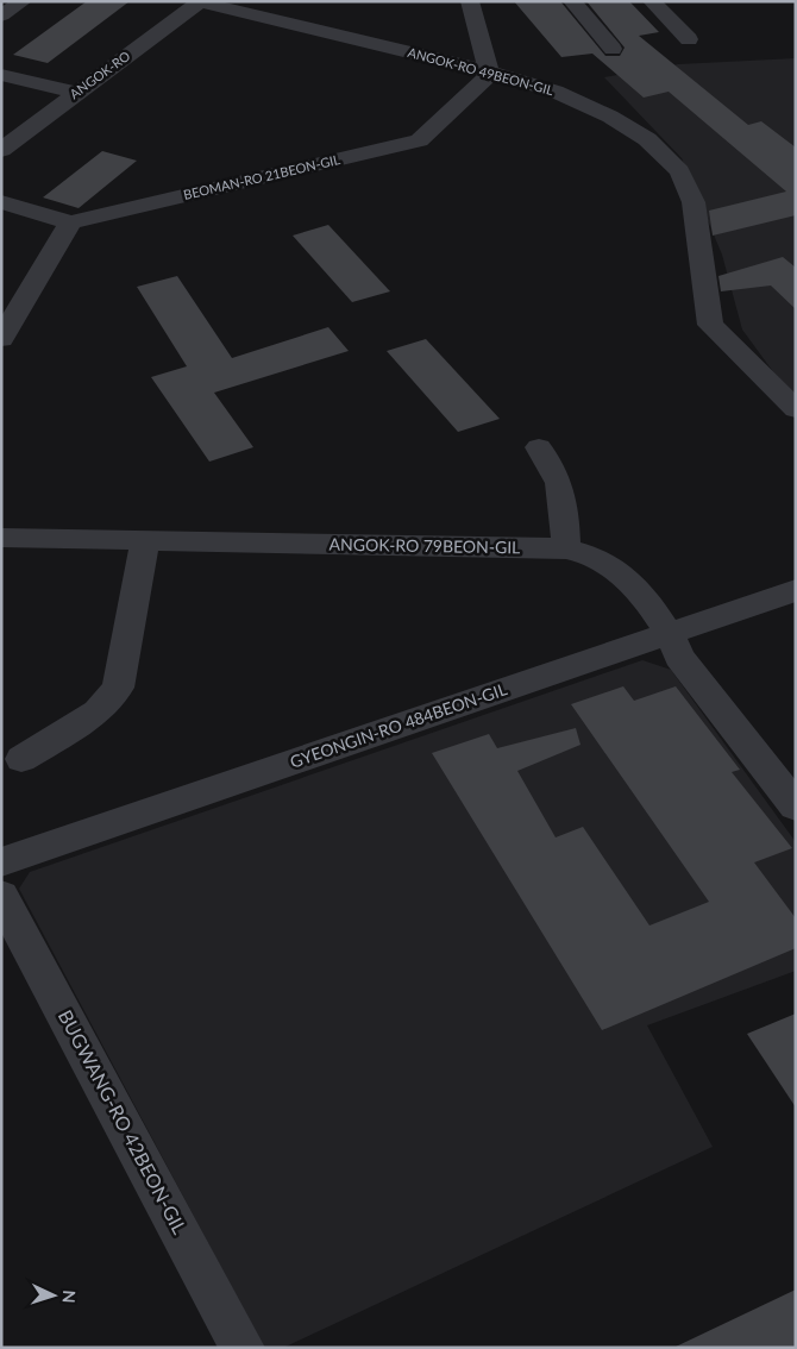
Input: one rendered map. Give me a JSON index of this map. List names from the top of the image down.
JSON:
{
  "streets": {
    "street": [
      "ANGOK-RO 49BEON-GIL",
      "ANGOK-RO",
      "BEOMAN-RO 21BEON-GIL",
      "ANGOK-RO 79BEON-GIL",
      "GYEONGIN-RO 484BEON-GIL",
      "BUGWANG-RO 42BEON-GIL"
    ]
  },
  "crossings": [
    ["ANGOK-RO 49BEON-GIL", "ANGOK-RO"],
    ["ANGOK-RO 49BEON-GIL", "BEOMAN-RO 21BEON-GIL"],
    ["ANGOK-RO 79BEON-GIL", "GYEONGIN-RO 484BEON-GIL"]
  ],
  "north": "right"
}
